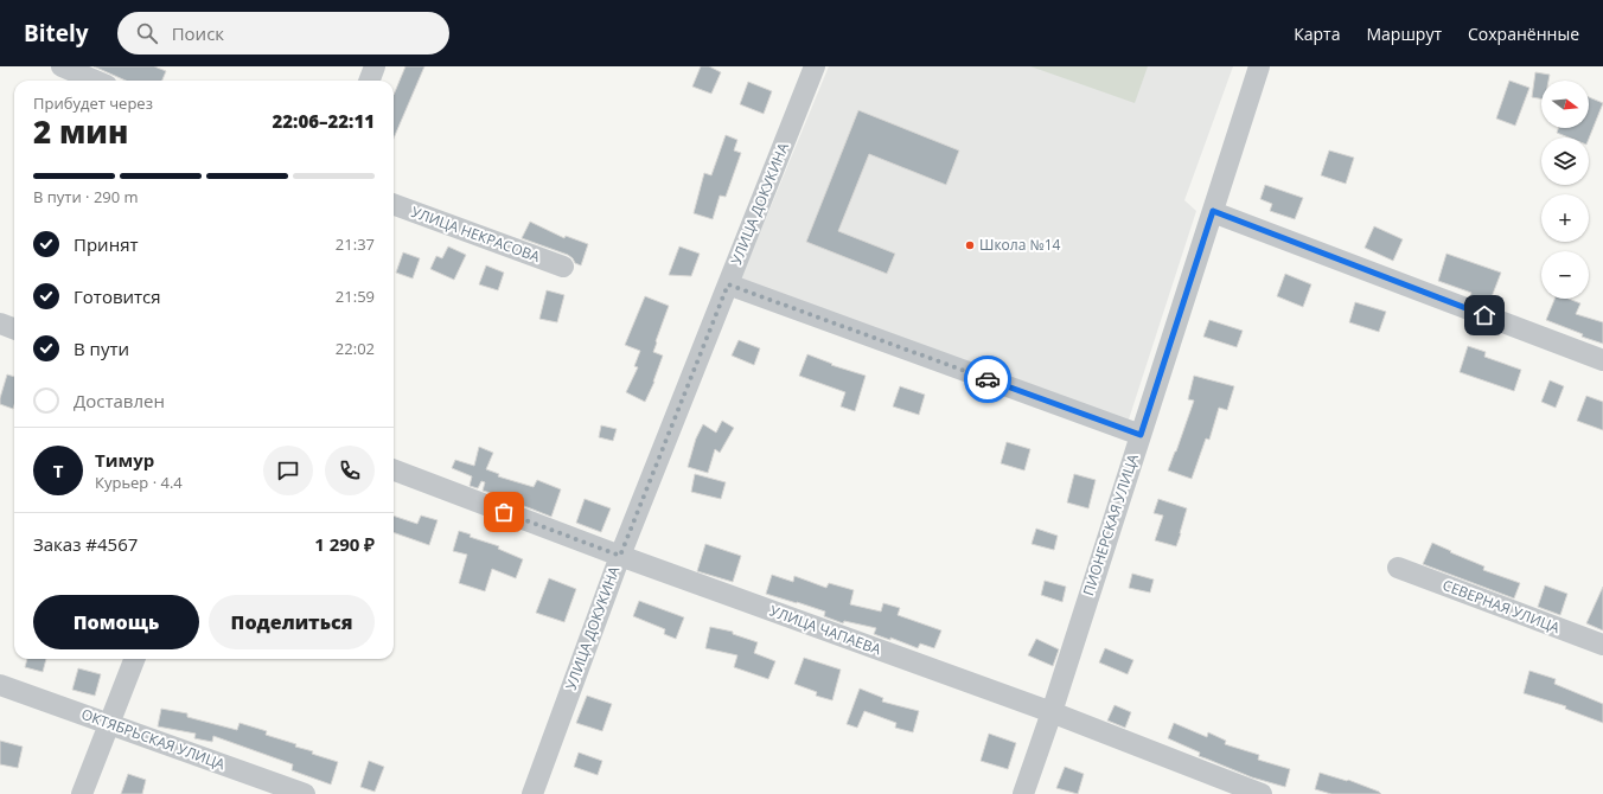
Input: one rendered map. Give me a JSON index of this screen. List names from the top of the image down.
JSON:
{
  "streets": {
    "street": [
      "УЛИЦА ДОКУКИНА",
      "УЛИЦА НЕКРАСОВА",
      "ПИОНЕРСКАЯ УЛИЦА",
      "СЕВЕРНАЯ УЛИЦА",
      "УЛИЦА ЧАПАЕВА",
      "ОКТЯБРЬСКАЯ УЛИЦА"
    ]
  },
  "crossings": [
    ["УЛИЦА ДОКУКИНА", "УЛИЦА ЧАПАЕВА"],
    ["ПИОНЕРСКАЯ УЛИЦА", "УЛИЦА ЧАПАЕВА"]
  ],
  "places": ["Школа №14"],
  "north": "right",
  "page": {
    "header": "Bitely",
    "search": "Поиск",
    "nav": ["Карта", "Маршрут", "Сохранённые"],
    "map_buttons": ["+", "−"],
    "heading": ["2 мин", "Прибудет через", "22:06–22:11"],
    "panel": [
      "Тимур",
      "Курьер · 4.4",
      "Заказ #4567",
      "1 290 ₽"
    ],
    "bar": "В пути · 290 m",
    "list": [
      ["Принят", "21:37"],
      ["Готовится", "21:59"],
      ["В пути", "22:02"],
      "Доставлен"
    ],
    "round": "Т",
    "buttons": ["Помощь", "Поделиться"]
  }
}
